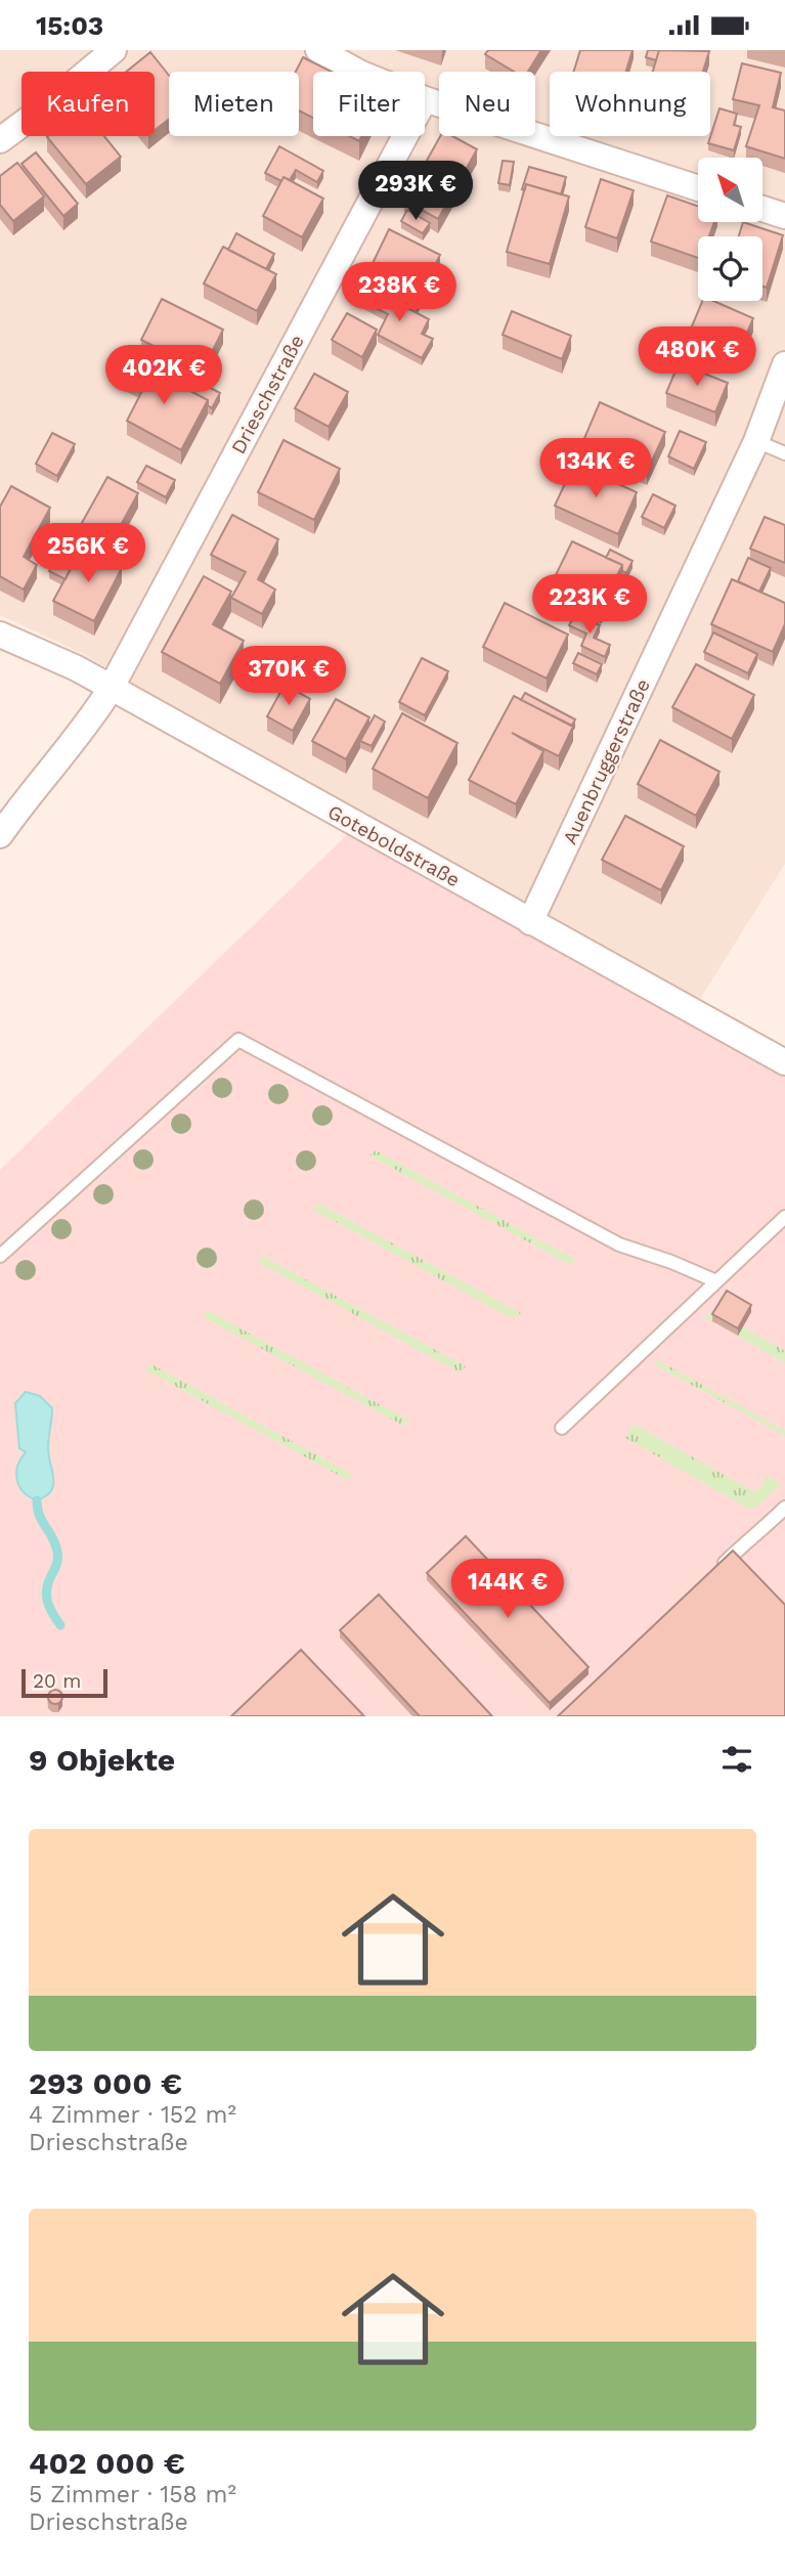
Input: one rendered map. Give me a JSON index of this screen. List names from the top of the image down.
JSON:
{
  "streets": {
    "street": ["Drieschstraße", "Auenbruggerstraße", "Goteboldstraße"]
  },
  "crossings": [
    ["Drieschstraße", "Goteboldstraße"],
    ["Auenbruggerstraße", "Goteboldstraße"]
  ],
  "scale_bar": "20 m",
  "north": "top left",
  "page": {
    "status": "15:03",
    "chip": [
      "Kaufen",
      "Mieten",
      "Filter",
      "Neu",
      "Wohnung"
    ],
    "price": [
      "293K €",
      "238K €",
      "480K €",
      "402K €",
      "134K €",
      "256K €",
      "223K €",
      "370K €",
      "144K €"
    ],
    "scale": "20 m",
    "heading": "9 Objekte",
    "list": [
      {
        "name": "293 000 €",
        "note": "4 Zimmer · 152 m² · Drieschstraße"
      },
      {
        "name": "402 000 €",
        "note": "5 Zimmer · 158 m² · Drieschstraße"
      }
    ]
  }
}
